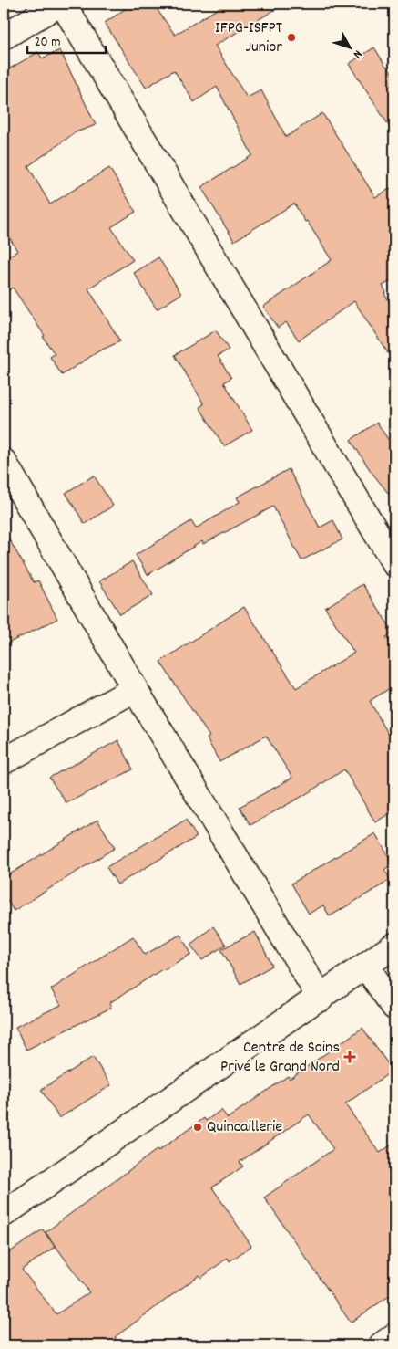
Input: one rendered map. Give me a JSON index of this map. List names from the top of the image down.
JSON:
{
  "places": {
    "other": ["IFPG-ISFPT Junior", "Quincaillerie"],
    "health": ["Centre de Soins Privé le Grand Nord"]
  },
  "scale_bar": "20 m",
  "north": "bottom right"
}
